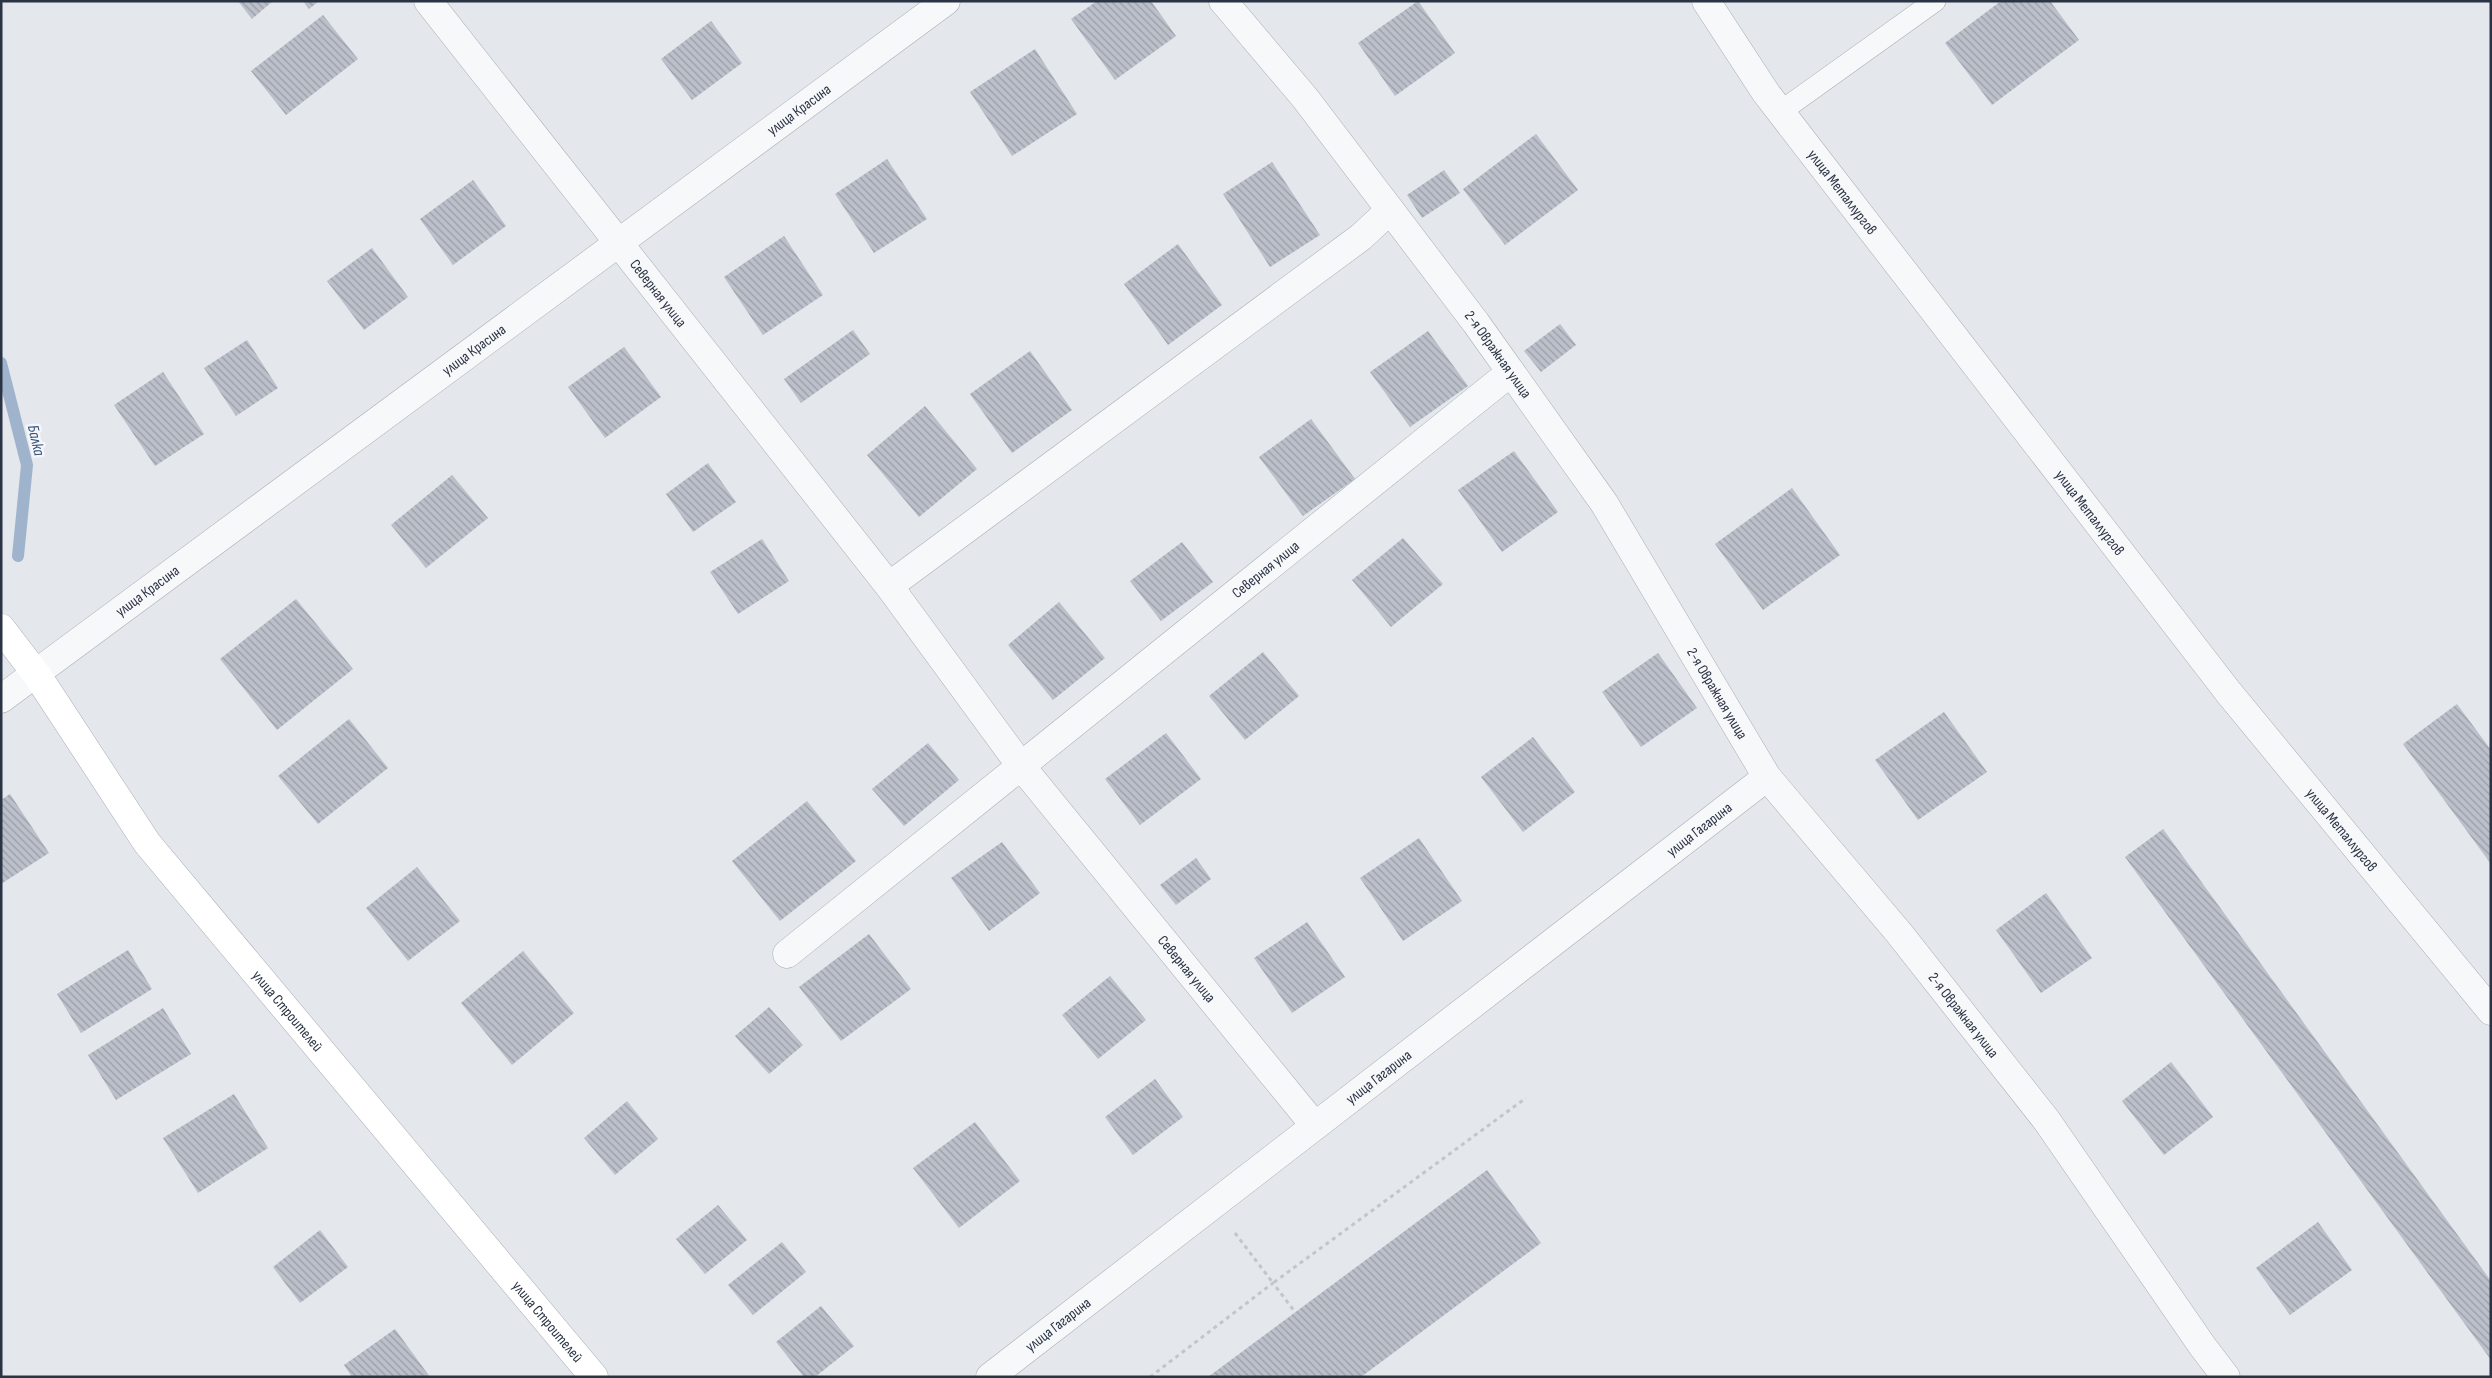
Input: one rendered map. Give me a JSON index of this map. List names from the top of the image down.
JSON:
{
  "streets": {
    "street": [
      "улица Красина",
      "улица Металлургов",
      "Северная улица",
      "2-я Овражная улица",
      "улица Гагарина",
      "улица Строителей"
    ]
  },
  "crossings": [
    ["улица Красина", "Северная улица"],
    ["улица Красина", "улица Строителей"],
    ["Северная улица", "2-я Овражная улица"],
    ["Северная улица", "улица Гагарина"],
    ["2-я Овражная улица", "улица Гагарина"]
  ],
  "water": ["Балка"]
}
